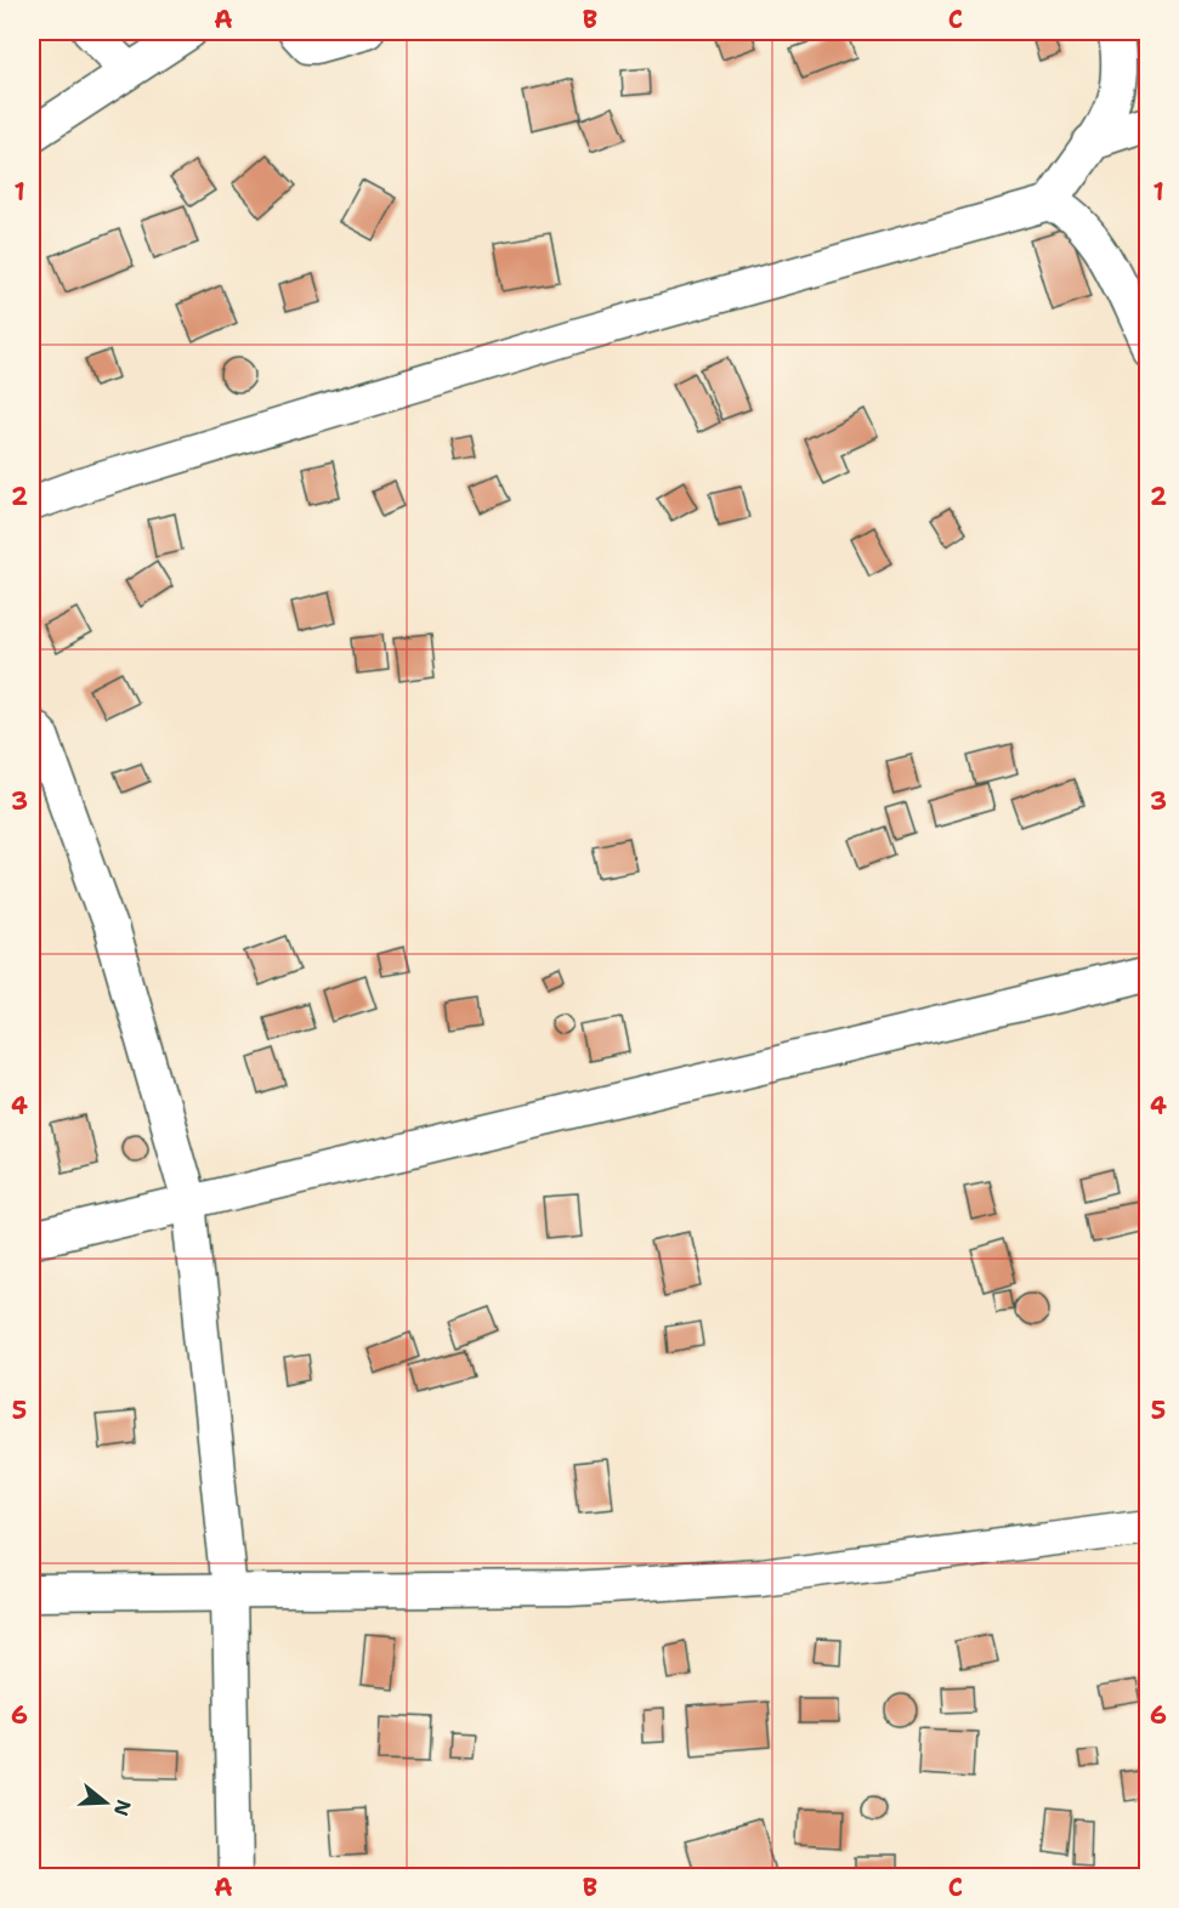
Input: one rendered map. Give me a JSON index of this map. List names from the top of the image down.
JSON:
{
  "north": "right",
  "grid": {
    "columns": ["A", "B", "C"],
    "rows": [
      "1",
      "2",
      "3",
      "4",
      "5",
      "6"
    ]
  }
}
